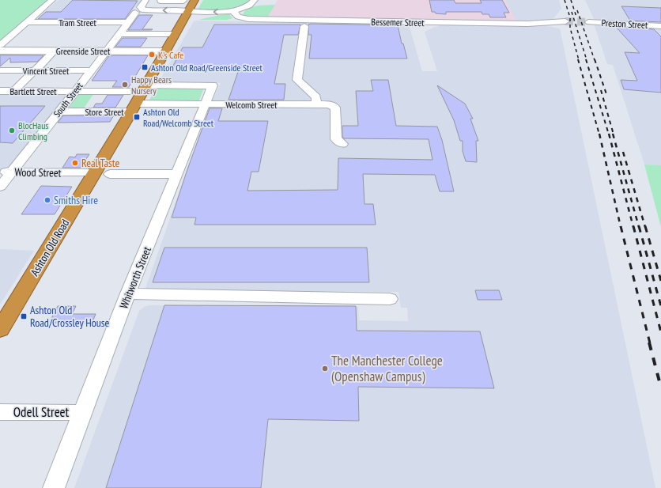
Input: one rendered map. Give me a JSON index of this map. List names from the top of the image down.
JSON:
{
  "streets": {
    "highway": ["Ashton Old Road"],
    "street": [
      "Tram Street",
      "Bessemer Street",
      "Preston Street",
      "Greenside Street",
      "Vincent Street",
      "Bartlett Street",
      "South Street",
      "Welcomb Street",
      "Store Street",
      "Wood Street",
      "Whitworth Street",
      "Odell Street"
    ]
  },
  "crossings": [
    ["Tram Street", "South Street"],
    ["Greenside Street", "South Street"],
    ["Greenside Street", "Ashton Old Road"],
    ["Vincent Street", "South Street"],
    ["Bartlett Street", "South Street"],
    ["Bartlett Street", "Welcomb Street"],
    ["Bartlett Street", "Store Street"],
    ["Bartlett Street", "Ashton Old Road"],
    ["Bartlett Street", "Whitworth Street"],
    ["South Street", "Store Street"],
    ["South Street", "Wood Street"],
    ["Welcomb Street", "Store Street"],
    ["Welcomb Street", "Ashton Old Road"],
    ["Welcomb Street", "Whitworth Street"],
    ["Store Street", "Ashton Old Road"],
    ["Store Street", "Whitworth Street"],
    ["Wood Street", "Ashton Old Road"],
    ["Ashton Old Road", "Whitworth Street"],
    ["Whitworth Street", "Odell Street"]
  ],
  "places": {
    "other": [
      "K's Cafe",
      "Happy Bears Nursery",
      "BlocHaus Climbing",
      "Real Taste",
      "Smiths Hire",
      "The Manchester College (Openshaw Campus)"
    ],
    "transit": ["Ashton Old Road/Greenside Street", "Ashton Old Road/Welcomb Street", "Ashton Old Road/Crossley House"]
  }
}
